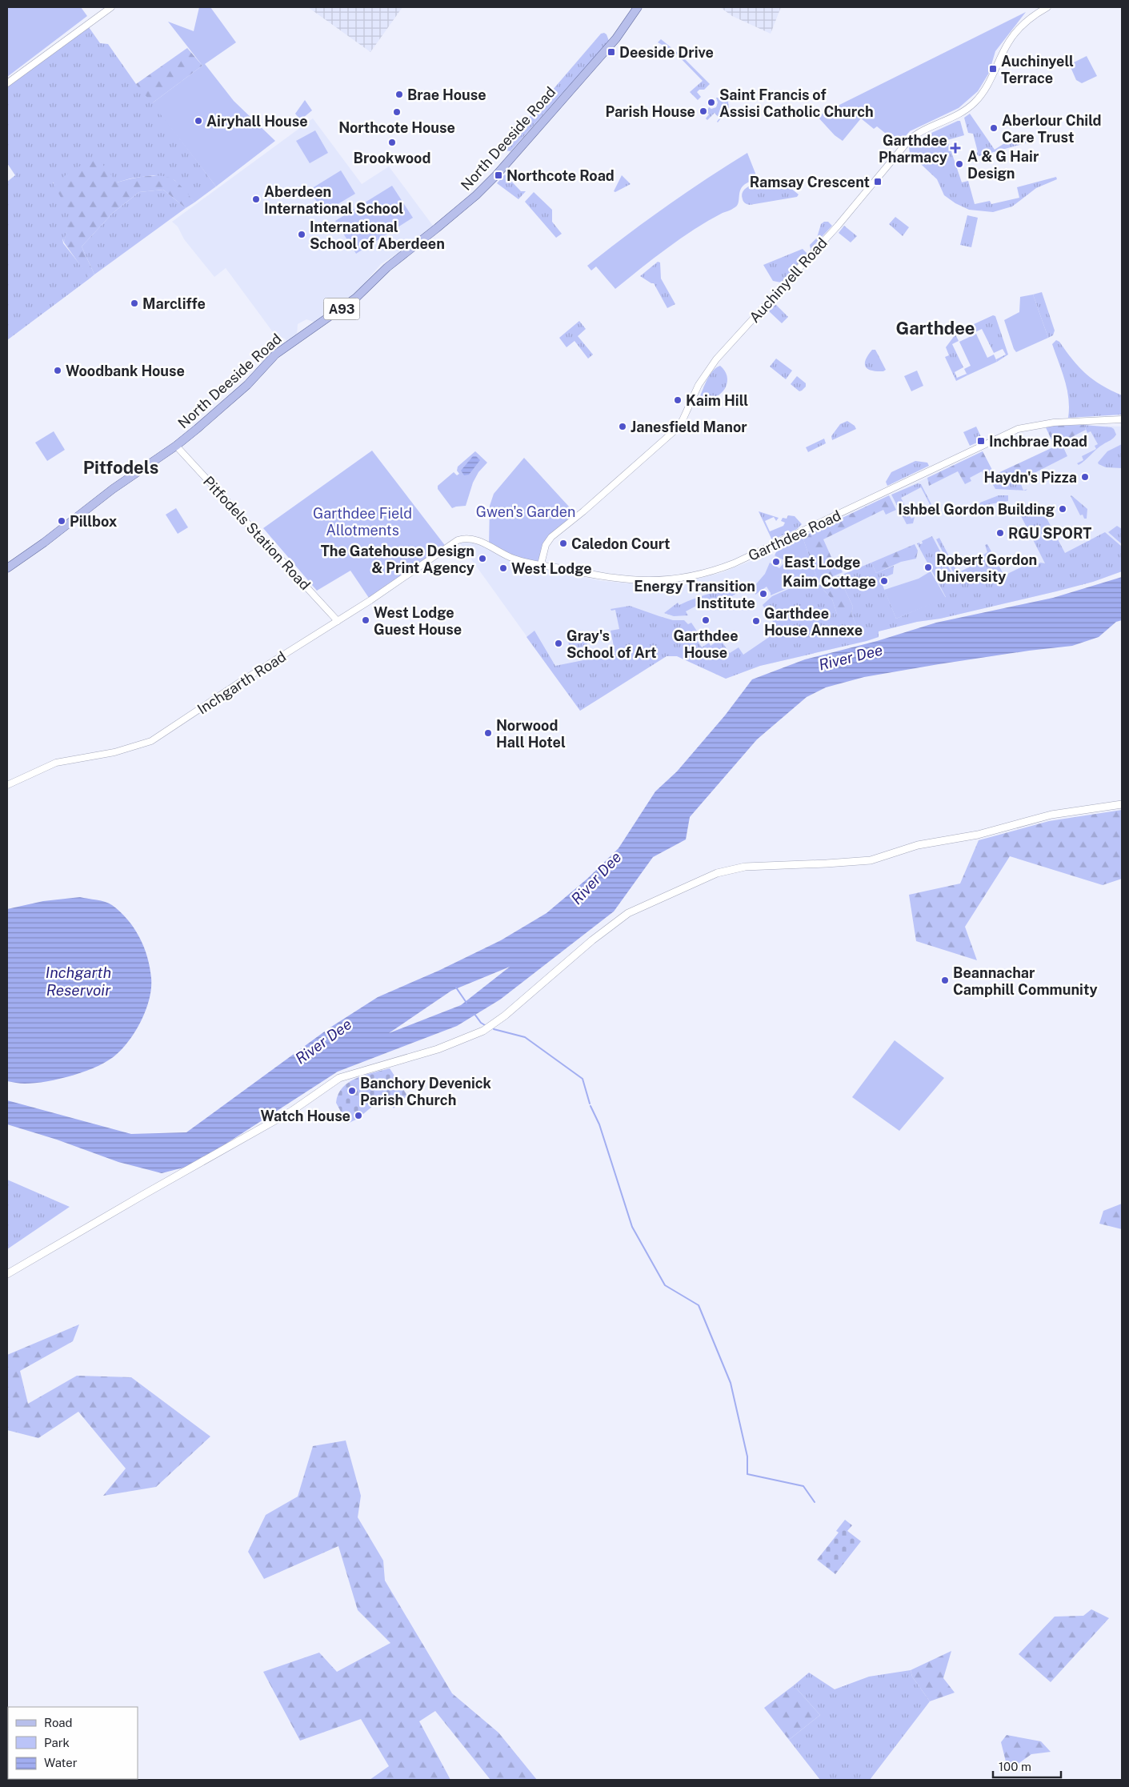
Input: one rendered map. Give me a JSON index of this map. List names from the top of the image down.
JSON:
{
  "streets": {
    "main road": ["North Deeside Road", "A93"],
    "street": [
      "Auchinyell Road",
      "Pitfodels Station Road",
      "Garthdee Road",
      "Inchgarth Road"
    ]
  },
  "crossings": [
    ["North Deeside Road", "Pitfodels Station Road"],
    ["Auchinyell Road", "Garthdee Road"],
    ["Pitfodels Station Road", "Inchgarth Road"],
    ["Garthdee Road", "Inchgarth Road"]
  ],
  "districts": ["Garthdee", "Pitfodels"],
  "water": ["River Dee", "Inchgarth Reservoir"],
  "parks": ["Gwen's Garden", "Garthdee Field Allotments"],
  "places": {
    "transit": [
      "Deeside Drive",
      "Auchinyell Terrace",
      "Northcote Road",
      "Ramsay Crescent",
      "Inchbrae Road"
    ],
    "other": [
      "Brae House",
      "Saint Francis of Assisi Catholic Church",
      "Parish House",
      "Northcote House",
      "Airyhall House",
      "Aberlour Child Care Trust",
      "Brookwood",
      "A & G Hair Design",
      "Aberdeen International School",
      "International School of Aberdeen",
      "Marcliffe",
      "Woodbank House",
      "Kaim Hill",
      "Janesfield Manor",
      "Haydn's Pizza",
      "Ishbel Gordon Building",
      "Pillbox",
      "RGU SPORT",
      "Caledon Court",
      "The Gatehouse Design & Print Agency",
      "East Lodge",
      "Robert Gordon University",
      "West Lodge",
      "Kaim Cottage",
      "Energy Transition Institute",
      "West Lodge Guest House",
      "Garthdee House",
      "Garthdee House Annexe",
      "Gray's School of Art",
      "Norwood Hall Hotel",
      "Beannachar Camphill Community",
      "Banchory Devenick Parish Church",
      "Watch House"
    ],
    "health": ["Garthdee Pharmacy"]
  },
  "legend": ["Road", "Park", "Water"],
  "scale_bar": "100 m"
}
